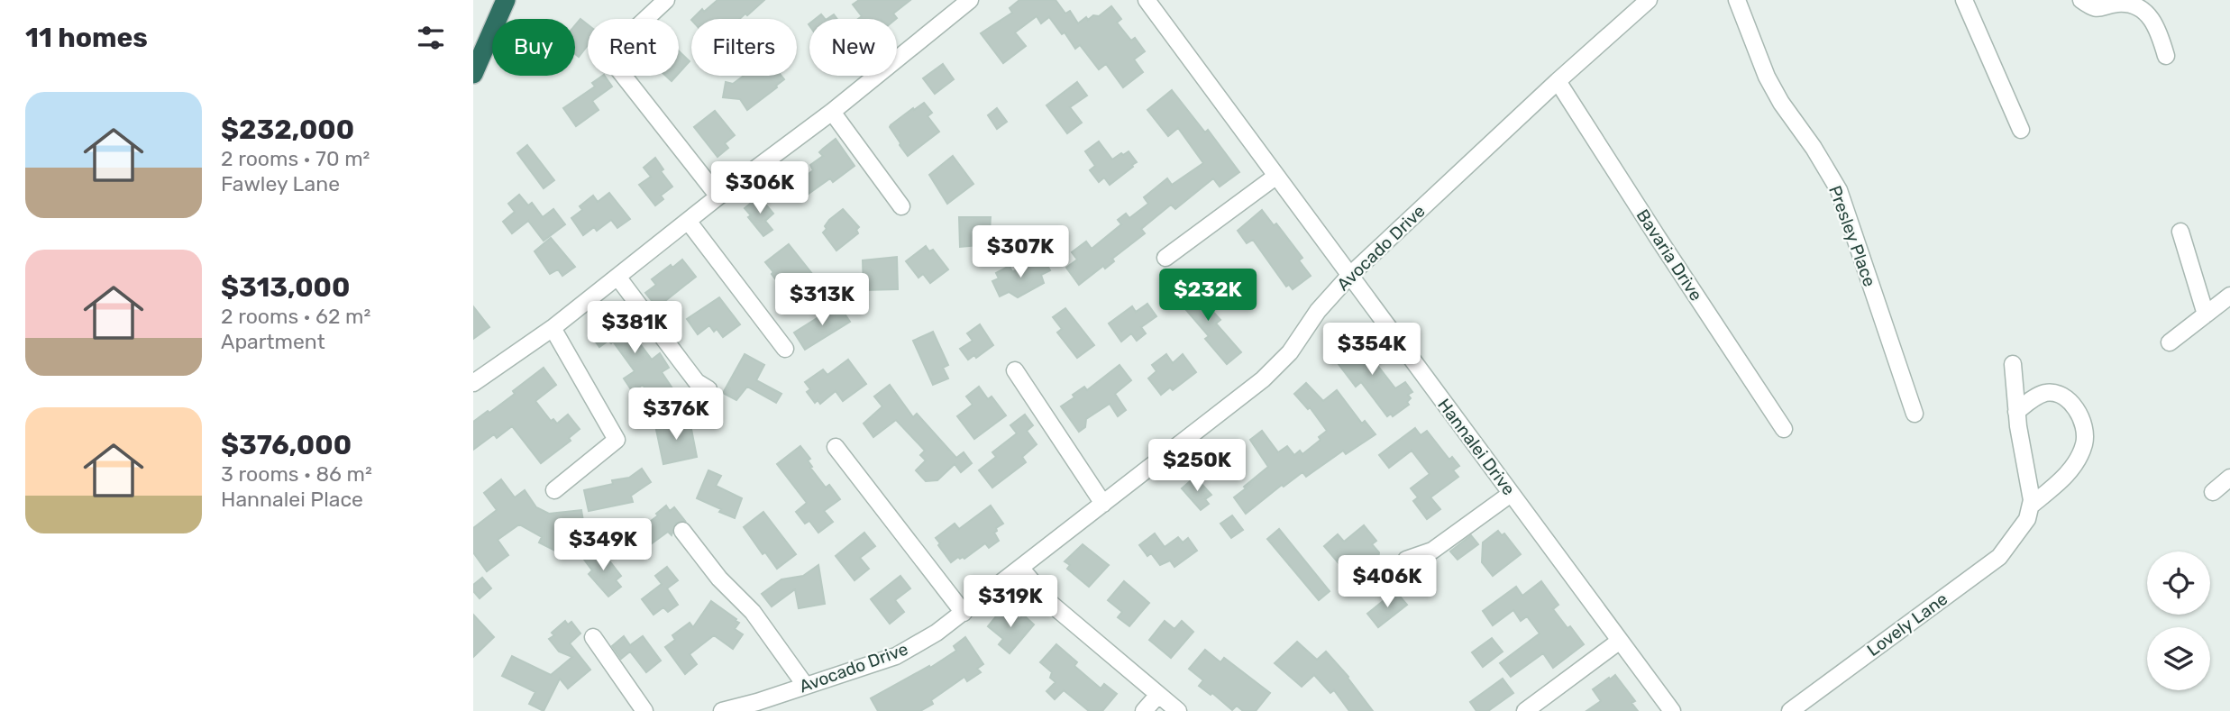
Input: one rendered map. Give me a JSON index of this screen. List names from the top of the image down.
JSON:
{
  "streets": {
    "street": [
      "Presley Place",
      "Avocado Drive",
      "Bavaria Drive",
      "Hannalei Drive",
      "Lovely Lane"
    ]
  },
  "crossings": [
    ["Avocado Drive", "Bavaria Drive"],
    ["Avocado Drive", "Hannalei Drive"]
  ],
  "page": {
    "heading": "11 homes",
    "chip": [
      "Buy",
      "Rent",
      "Filters",
      "New"
    ],
    "list": [
      {
        "name": "$232,000",
        "note": "2 rooms · 70 m² · Fawley Lane"
      },
      {
        "name": "$313,000",
        "note": "2 rooms · 62 m² · Apartment"
      },
      {
        "name": "$376,000",
        "note": "3 rooms · 86 m² · Hannalei Place"
      }
    ],
    "price": [
      "$306K",
      "$307K",
      "$232K",
      "$313K",
      "$381K",
      "$354K",
      "$376K",
      "$250K",
      "$349K",
      "$406K",
      "$319K"
    ]
  }
}
